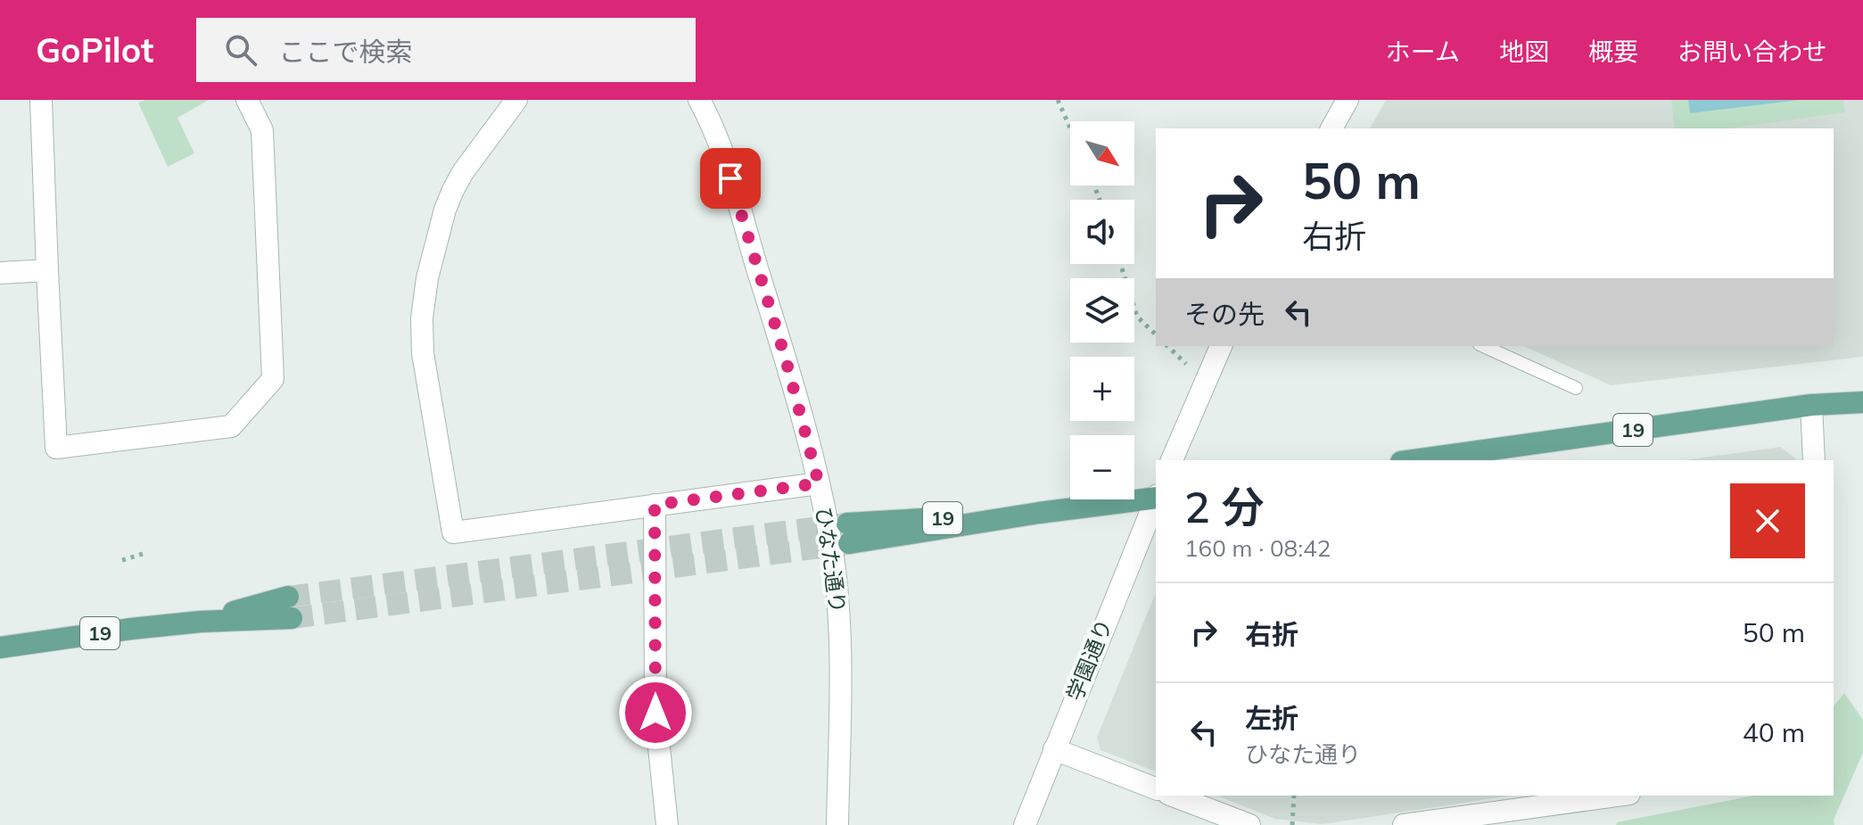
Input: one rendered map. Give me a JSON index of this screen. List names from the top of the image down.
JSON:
{
  "streets": {
    "main road": ["19"],
    "street": ["ひなた通り", "学園通り"]
  },
  "north": "bottom right",
  "page": {
    "header": "GoPilot",
    "search": "ここで検索",
    "nav": [
      "ホーム",
      "地図",
      "概要",
      "お問い合わせ"
    ],
    "map_buttons": ["+", "−"],
    "turn": ["50 m", "右折"],
    "then": "その先",
    "heading": ["2 分", "160 m · 08:42"],
    "list": [
      {
        "name": "右折",
        "value": "50 m"
      },
      {
        "name": "左折",
        "note": "ひなた通り",
        "value": "40 m"
      }
    ]
  }
}
